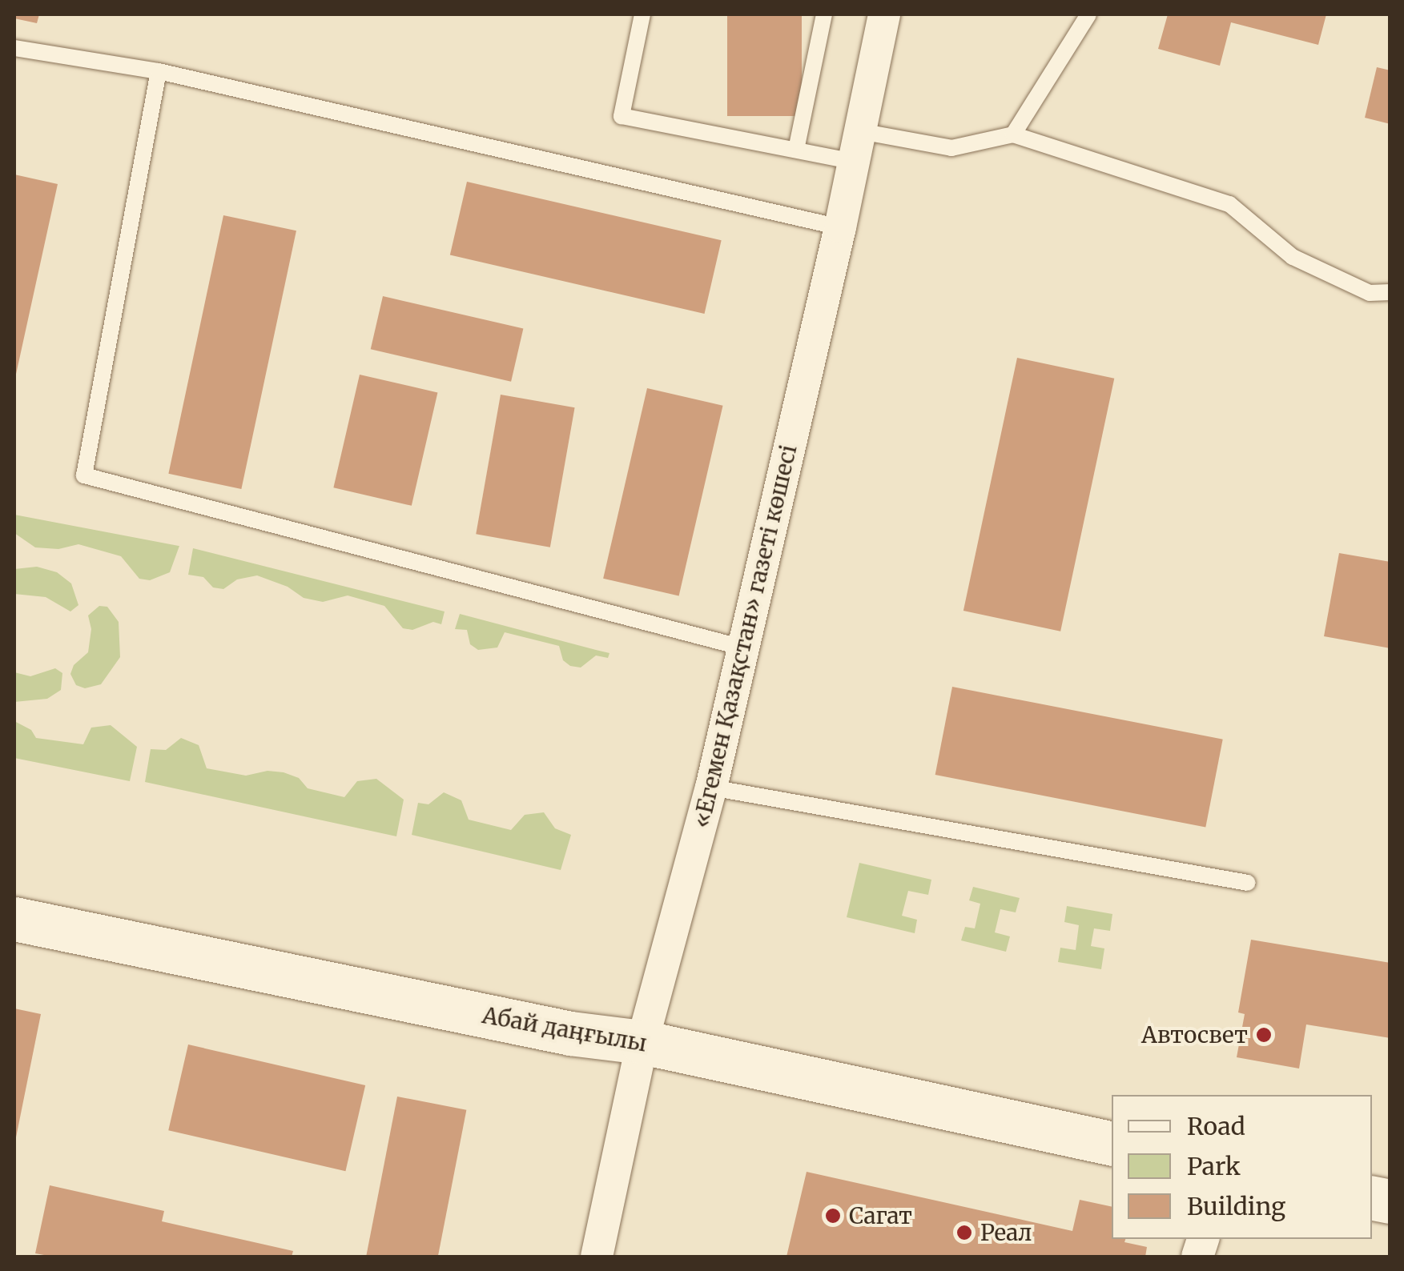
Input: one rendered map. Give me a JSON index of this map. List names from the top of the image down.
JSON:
{
  "streets": {
    "street": ["«Егемен Қазақстан» газеті көшесі", "Абай даңғылы"]
  },
  "crossings": [
    ["«Егемен Қазақстан» газеті көшесі", "Абай даңғылы"]
  ],
  "places": ["Автосвет", "Сагат", "Реал"],
  "legend": ["Road", "Park", "Building"]
}
